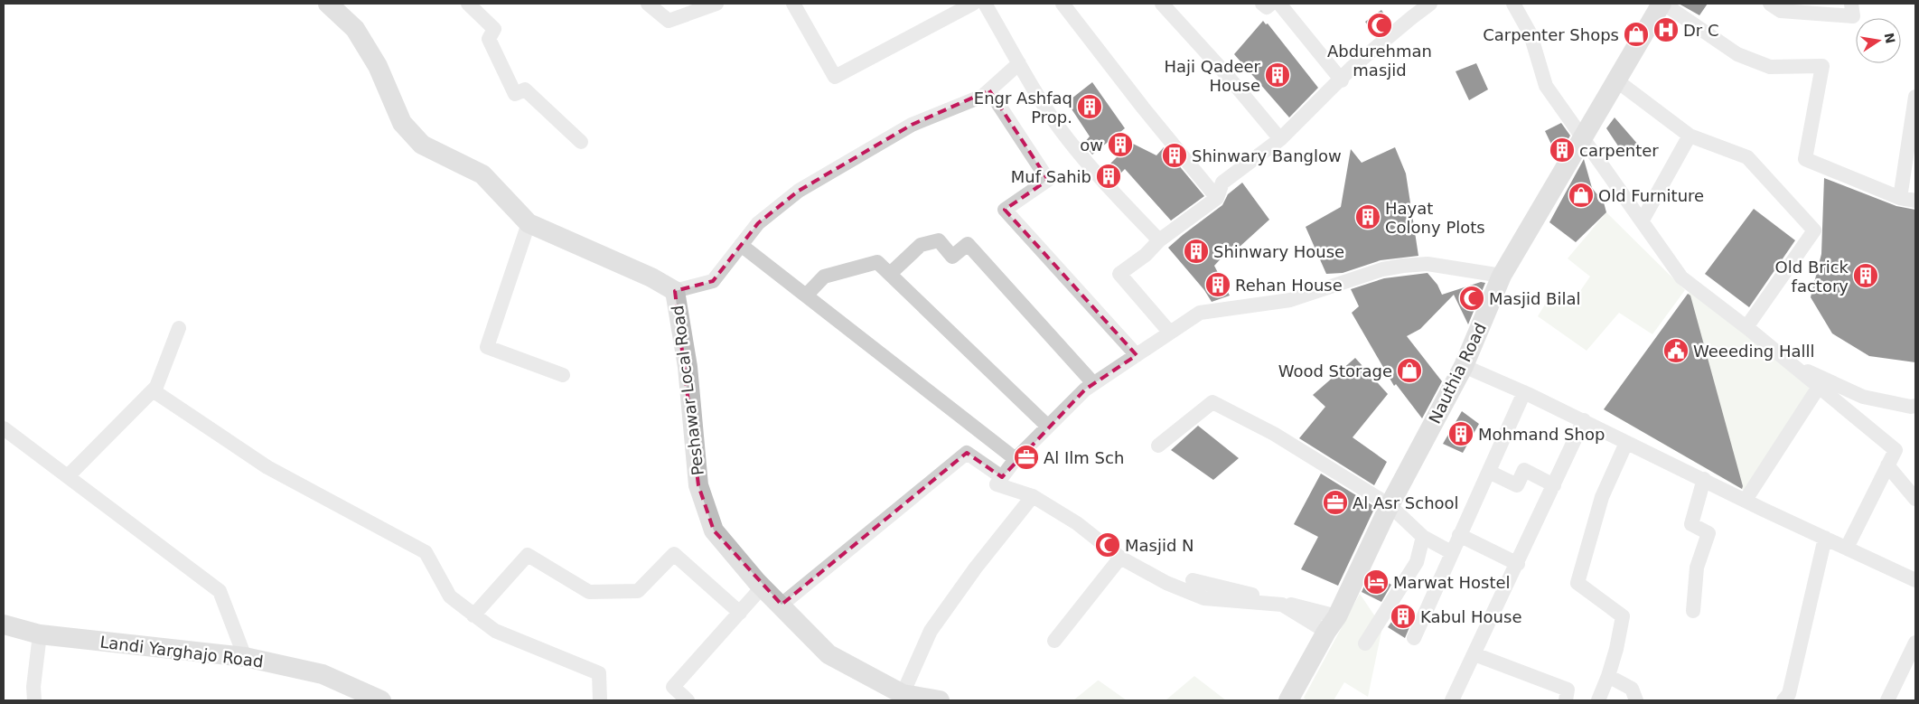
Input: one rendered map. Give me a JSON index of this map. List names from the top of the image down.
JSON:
{
  "streets": {
    "street": ["Nauthia Road", "Peshawar Local Road", "Landi Yarghajo Road"]
  },
  "places": {
    "mosque": ["Abdurehman masjid", "Masjid Bilal", "Masjid N"],
    "hospital": ["Dr C"],
    "shop": ["Carpenter Shops", "Old Furniture", "Wood Storage"],
    "building": [
      "Haji Qadeer House",
      "Engr Ashfaq Prop.",
      "ow",
      "carpenter",
      "Shinwary Banglow",
      "Muf Sahib",
      "Hayat Colony Plots",
      "Shinwary House",
      "Old Brick factory",
      "Rehan House",
      "Mohmand Shop",
      "Kabul House"
    ],
    "public building": ["Weeeding Halll"],
    "office": ["Al Ilm Sch", "Al Asr School"],
    "hotel": ["Marwat Hostel"]
  },
  "north": "right"
}
